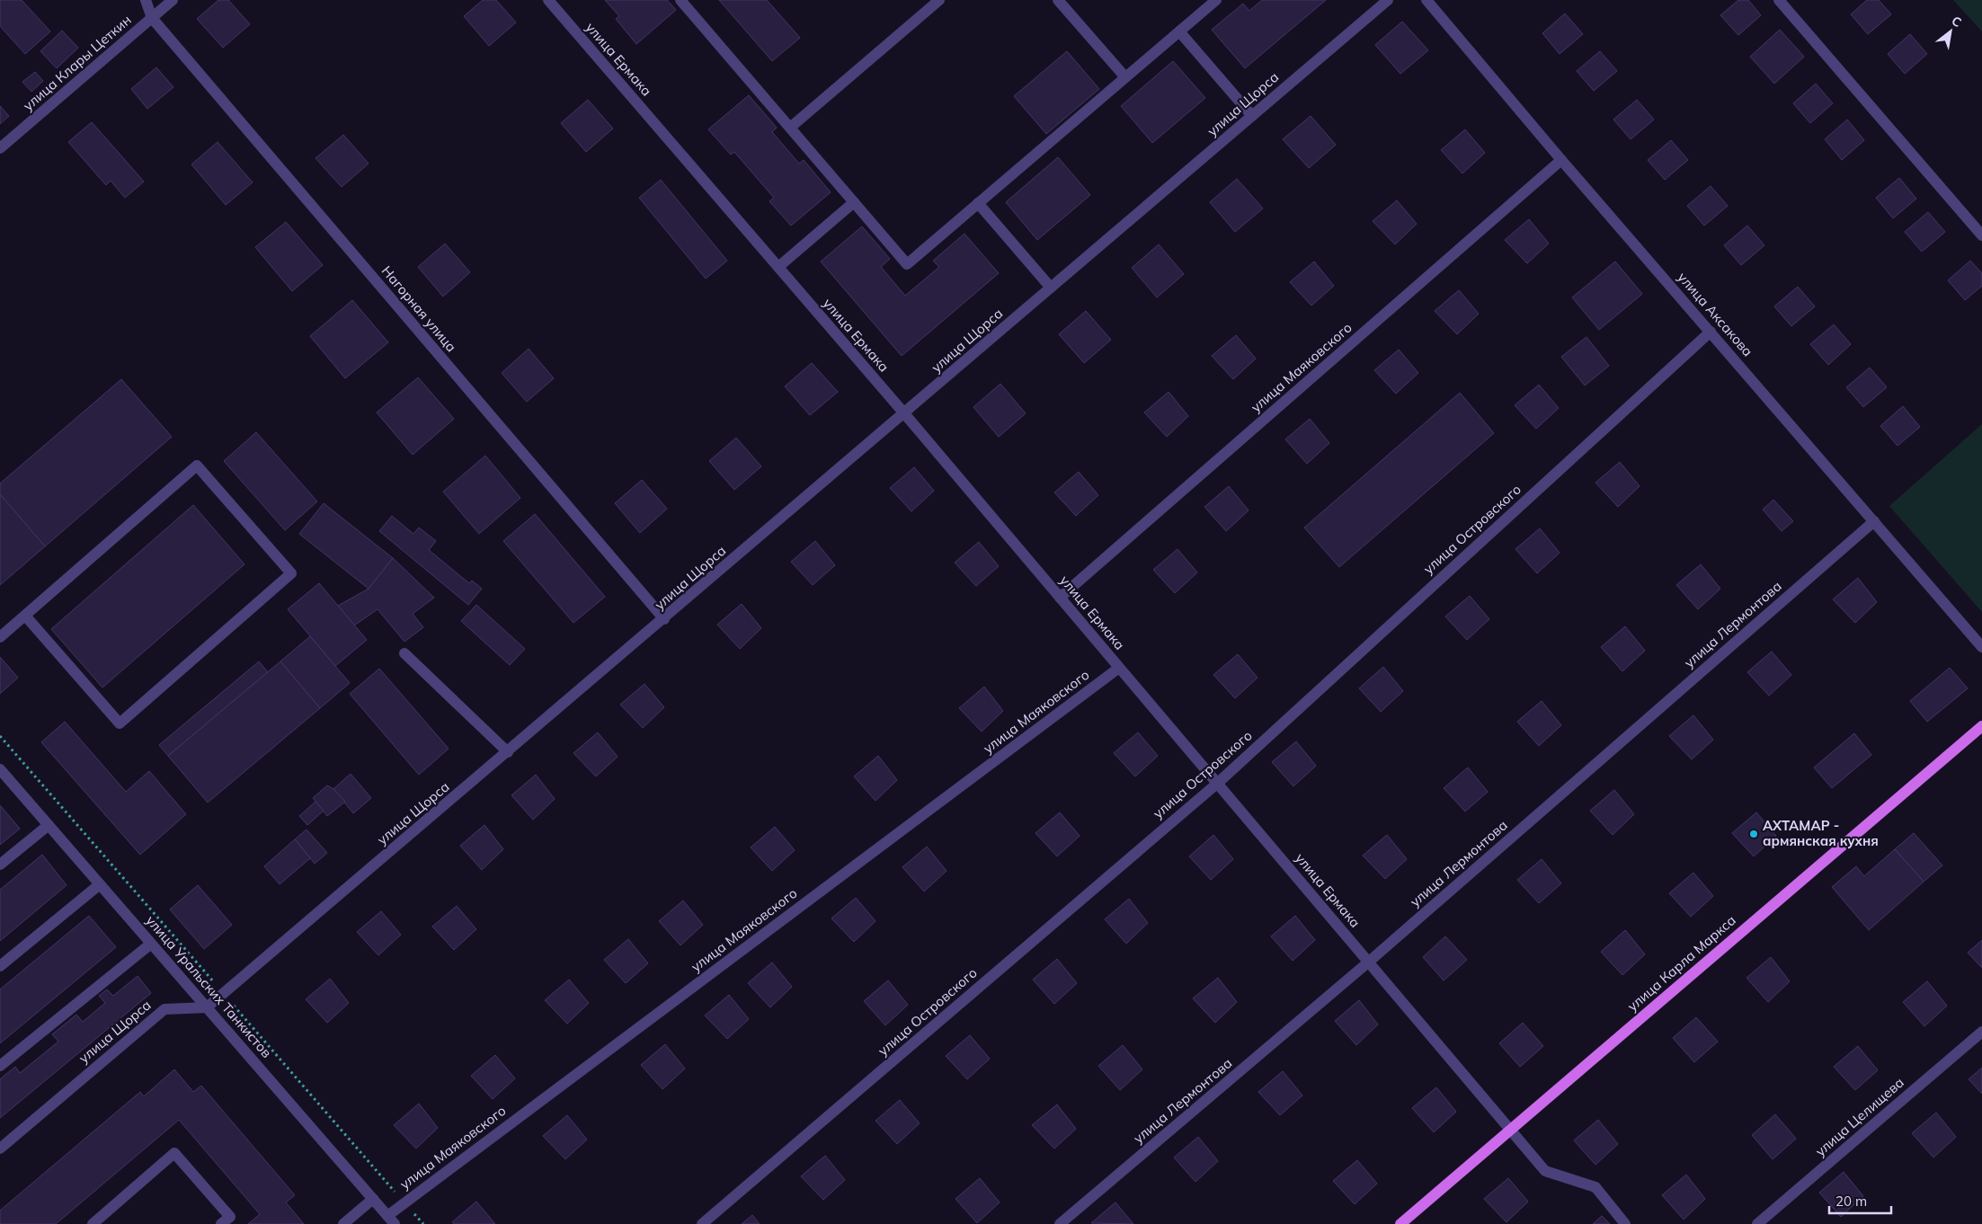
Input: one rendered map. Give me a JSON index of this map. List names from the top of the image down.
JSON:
{
  "streets": {
    "main road": ["улица Карла Маркса"],
    "street": [
      "улица Ермака",
      "улица Клары Цеткин",
      "улица Щорса",
      "Нагорная улица",
      "улица Аксакова",
      "улица Маяковского",
      "улица Островского",
      "улица Лермонтова",
      "улица Уральских Танкистов",
      "улица Целищева"
    ]
  },
  "crossings": [
    ["улица Ермака", "улица Щорса"],
    ["улица Ермака", "улица Маяковского"],
    ["улица Ермака", "улица Островского"],
    ["улица Ермака", "улица Лермонтова"],
    ["улица Ермака", "улица Карла Маркса"],
    ["улица Клары Цеткин", "Нагорная улица"],
    ["улица Щорса", "Нагорная улица"],
    ["улица Щорса", "улица Уральских Танкистов"],
    ["улица Аксакова", "улица Маяковского"],
    ["улица Аксакова", "улица Островского"],
    ["улица Аксакова", "улица Лермонтова"],
    ["улица Маяковского", "улица Уральских Танкистов"]
  ],
  "places": ["АХТАМАР - армянская кухня"],
  "scale_bar": "20 m",
  "north": "top right"
}
